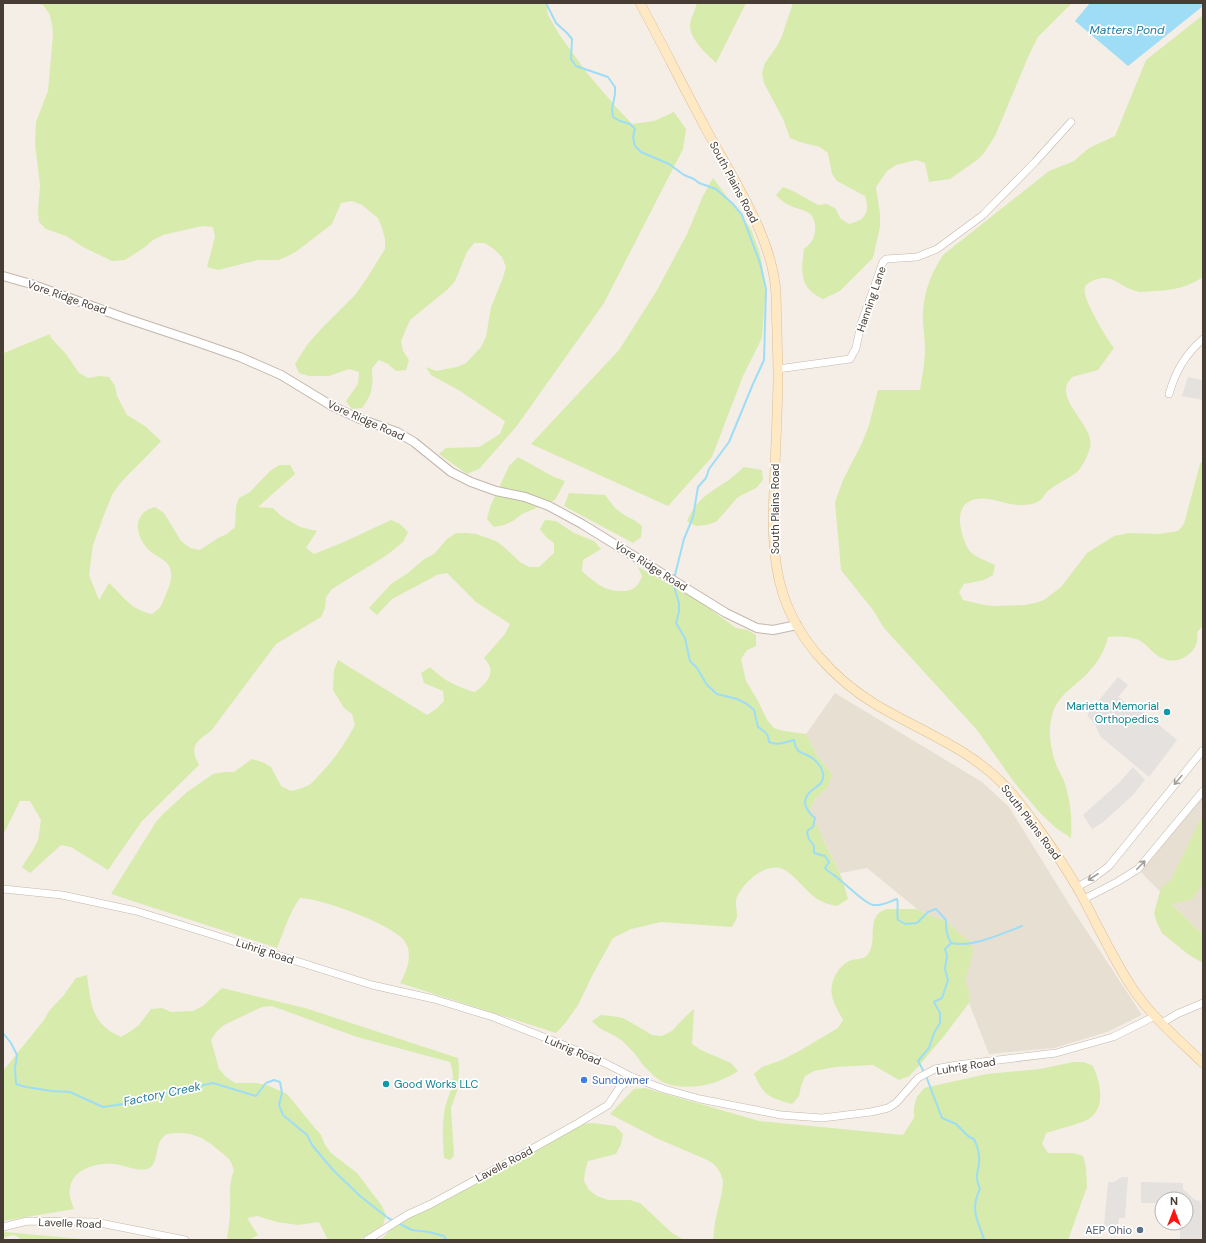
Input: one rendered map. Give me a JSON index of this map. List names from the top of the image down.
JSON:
{
  "streets": {
    "main road": ["South Plains Road"],
    "street": [
      "Vore Ridge Road",
      "Hanning Lane",
      "Luhrig Road",
      "Lavelle Road"
    ]
  },
  "crossings": [
    ["South Plains Road", "Vore Ridge Road"],
    ["South Plains Road", "Hanning Lane"],
    ["South Plains Road", "Luhrig Road"],
    ["Luhrig Road", "Lavelle Road"]
  ],
  "water": ["Matters Pond", "Factory Creek"],
  "places": [
    "Marietta Memorial Orthopedics",
    "Sundowner",
    "Good Works LLC",
    "AEP Ohio"
  ],
  "north": "top"
}
